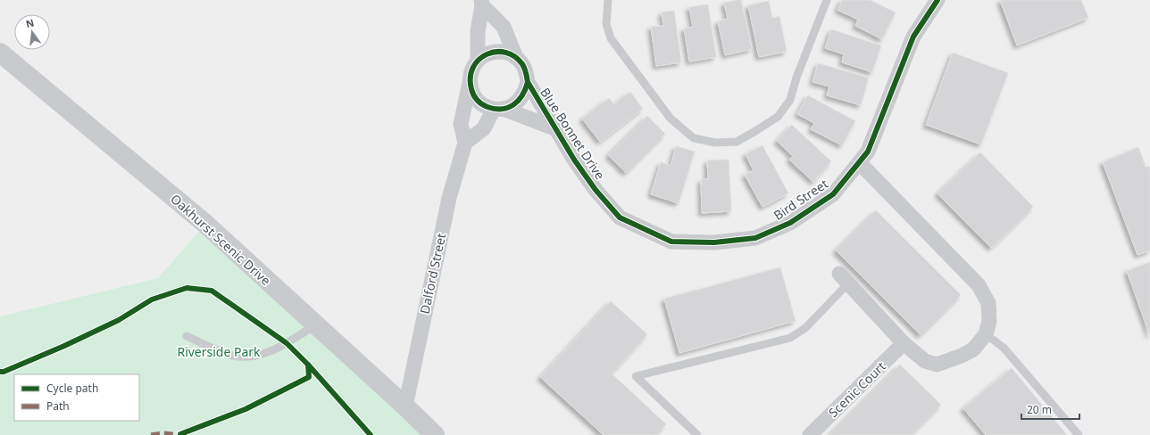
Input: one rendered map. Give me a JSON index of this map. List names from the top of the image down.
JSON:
{
  "streets": {
    "street": [
      "Blue Bonnet Drive",
      "Bird Street",
      "Oakhurst Scenic Drive",
      "Dalford Street",
      "Scenic Court"
    ]
  },
  "crossings": [
    ["Blue Bonnet Drive", "Bird Street"],
    ["Blue Bonnet Drive", "Dalford Street"],
    ["Oakhurst Scenic Drive", "Dalford Street"]
  ],
  "parks": ["Riverside Park"],
  "legend": ["Cycle path", "Path"],
  "scale_bar": "20 m",
  "north": "top"
}
